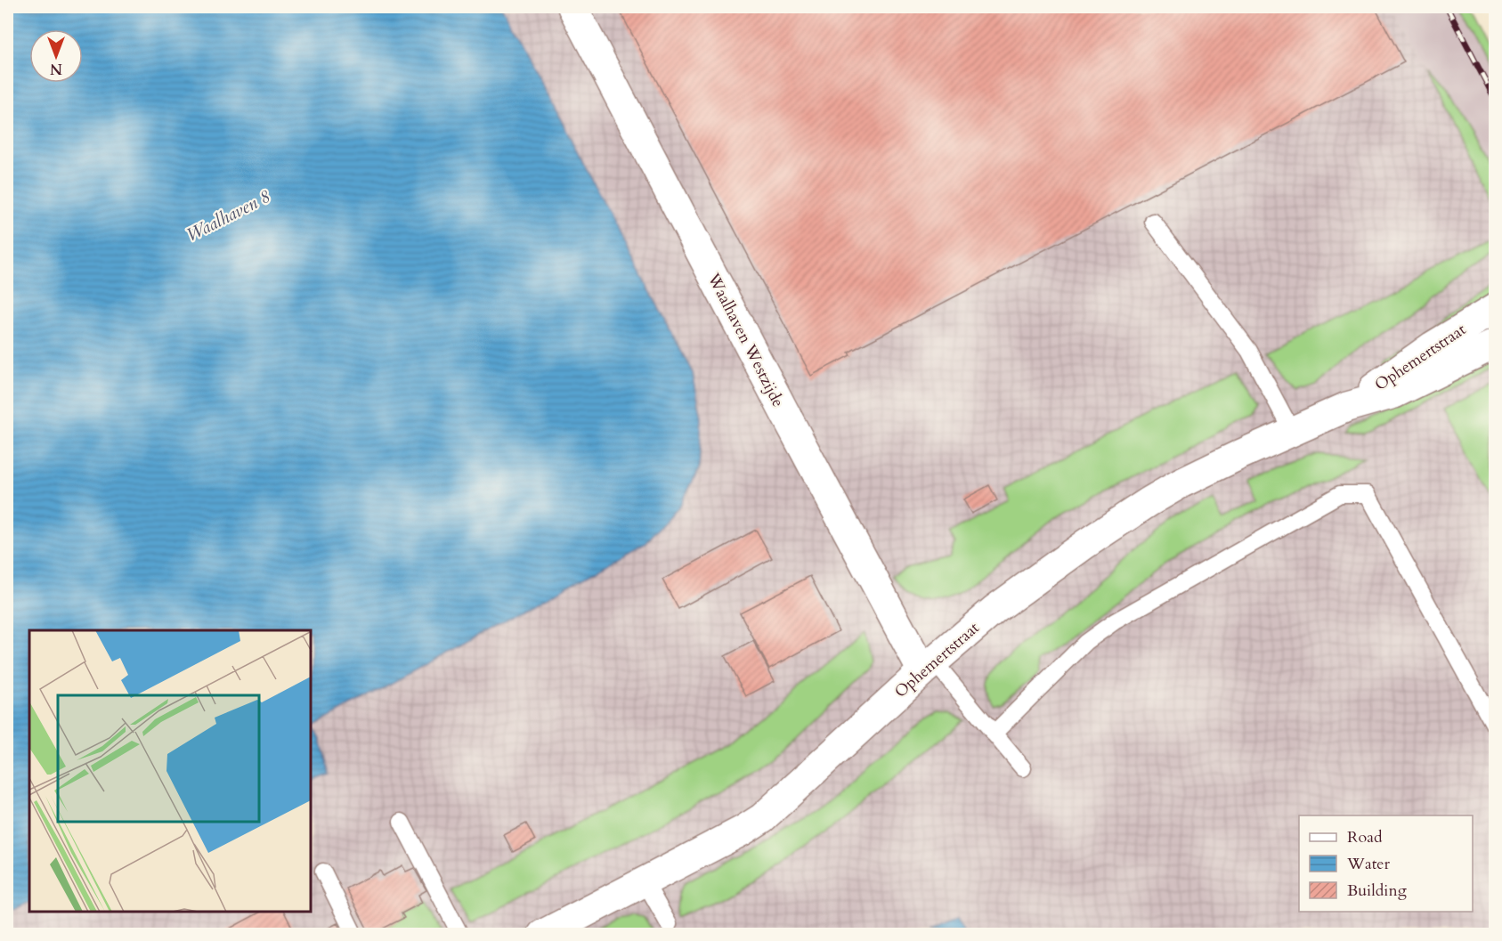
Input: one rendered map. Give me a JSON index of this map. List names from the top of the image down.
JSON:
{
  "streets": {
    "street": ["Waalhaven Westzijde", "Ophemertstraat"]
  },
  "crossings": [
    ["Waalhaven Westzijde", "Ophemertstraat"]
  ],
  "water": ["Waalhaven 8"],
  "legend": ["Road", "Water", "Building"],
  "north": "bottom"
}
